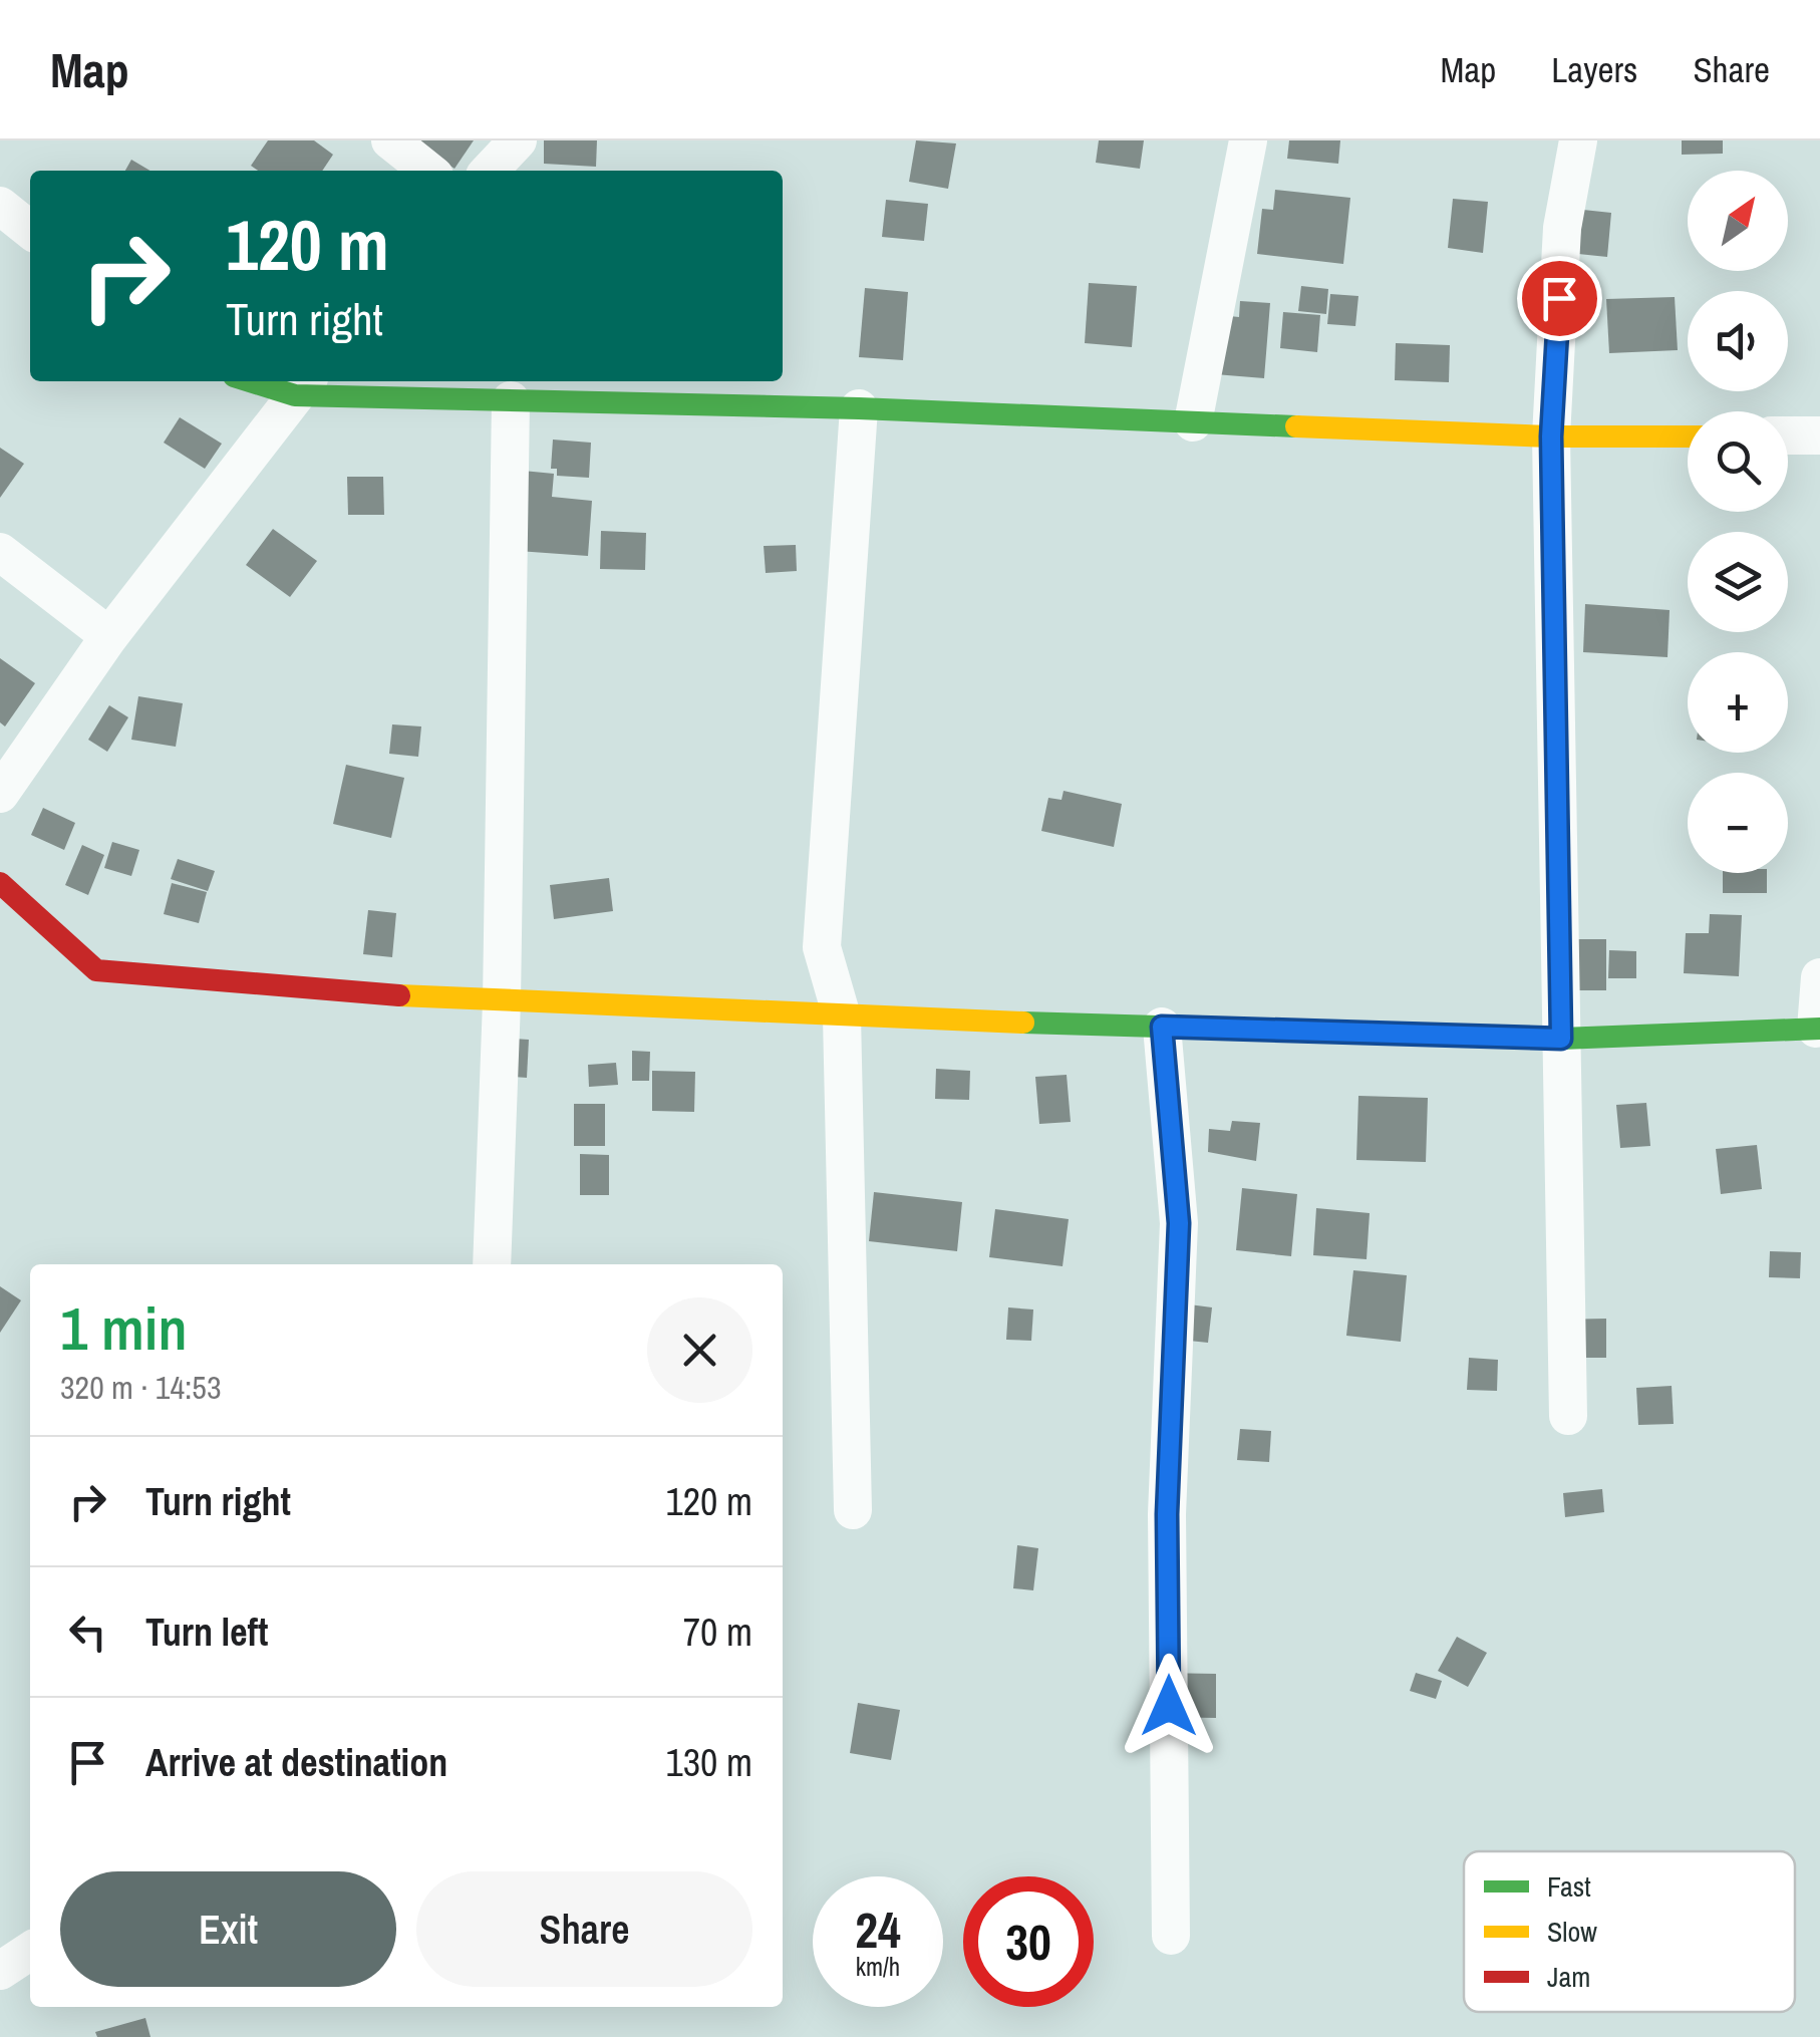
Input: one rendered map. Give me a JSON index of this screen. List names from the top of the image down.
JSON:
{
  "legend": ["Fast", "Slow", "Jam"],
  "north": "top right",
  "page": {
    "header": "Map",
    "nav": ["Map", "Layers", "Share"],
    "map_buttons": ["+", "−"],
    "turn": ["120 m", "Turn right"],
    "heading": ["1 min", "320 m · 14:53"],
    "list": [
      {
        "name": "Turn right",
        "value": "120 m"
      },
      {
        "name": "Turn left",
        "value": "70 m"
      },
      {
        "name": "Arrive at destination",
        "value": "130 m"
      }
    ],
    "buttons": ["Exit", "Share"],
    "speed": "24 km/h",
    "limit": "30"
  }
}
